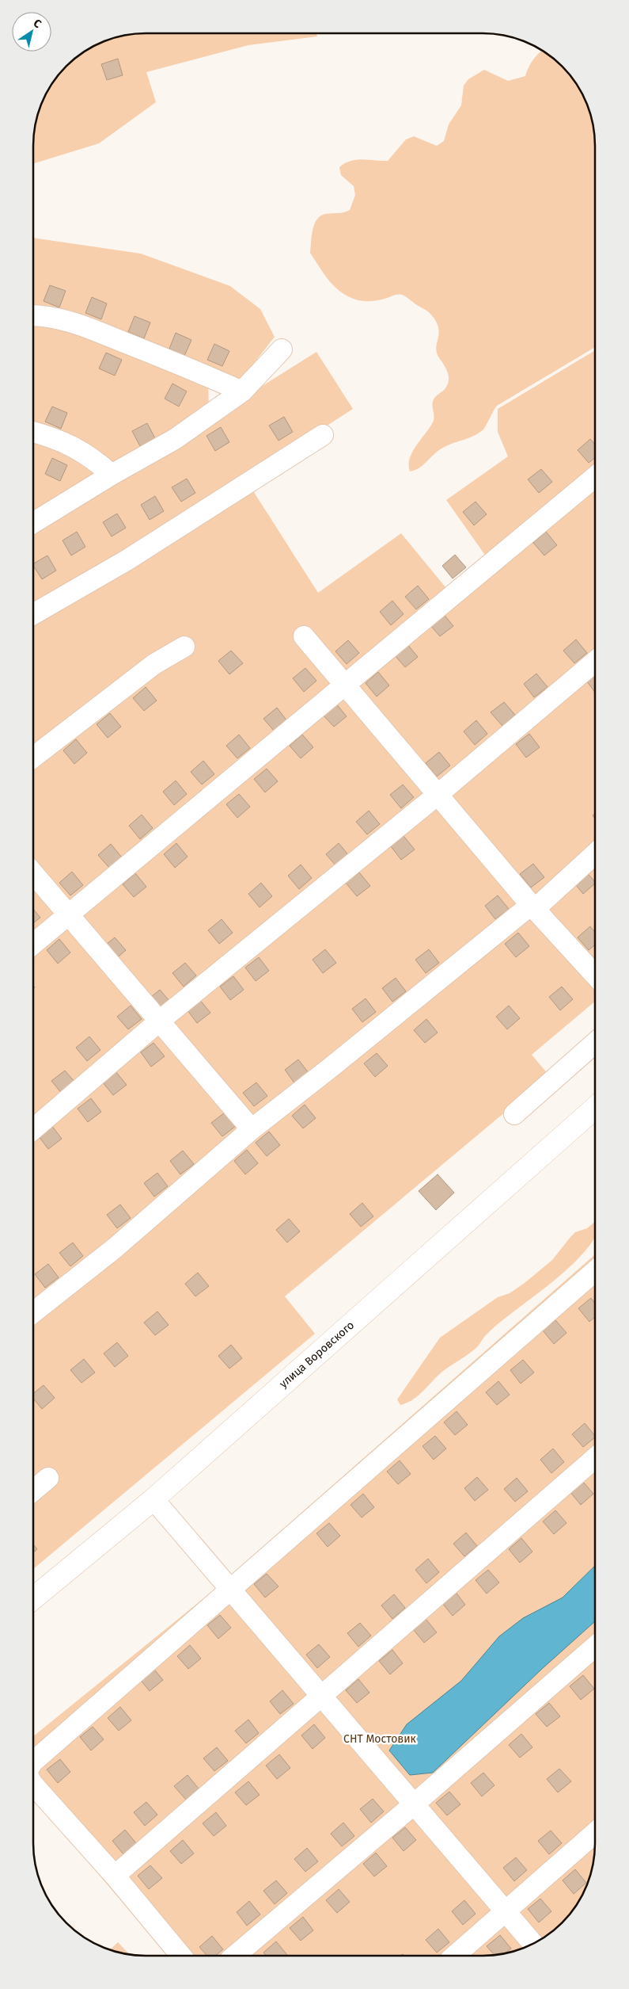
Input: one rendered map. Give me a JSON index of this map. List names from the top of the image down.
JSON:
{
  "streets": {
    "main road": ["улица Воровского"]
  },
  "parks": ["СНТ Мостовик"],
  "north": "top right"
}
